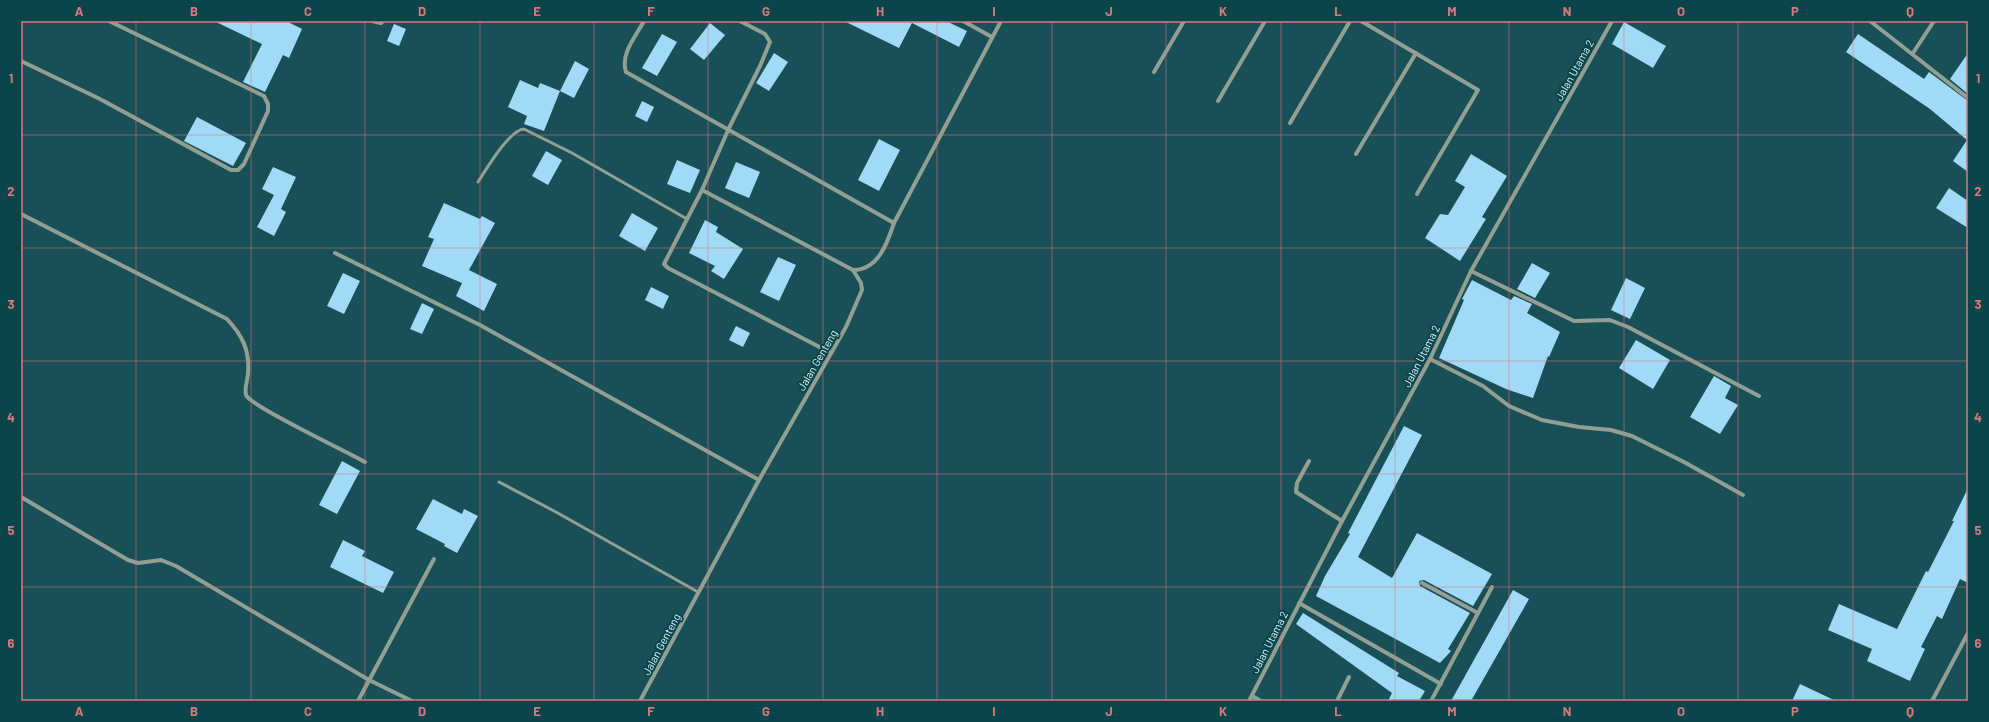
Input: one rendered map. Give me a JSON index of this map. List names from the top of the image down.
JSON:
{
  "streets": {
    "street": ["Jalan Utama 2", "Jalan Genteng"]
  },
  "grid": {
    "columns": [
      "A",
      "B",
      "C",
      "D",
      "E",
      "F",
      "G",
      "H",
      "I",
      "J",
      "K",
      "L",
      "M",
      "N",
      "O",
      "P",
      "Q"
    ],
    "rows": [
      "1",
      "2",
      "3",
      "4",
      "5",
      "6"
    ]
  }
}
